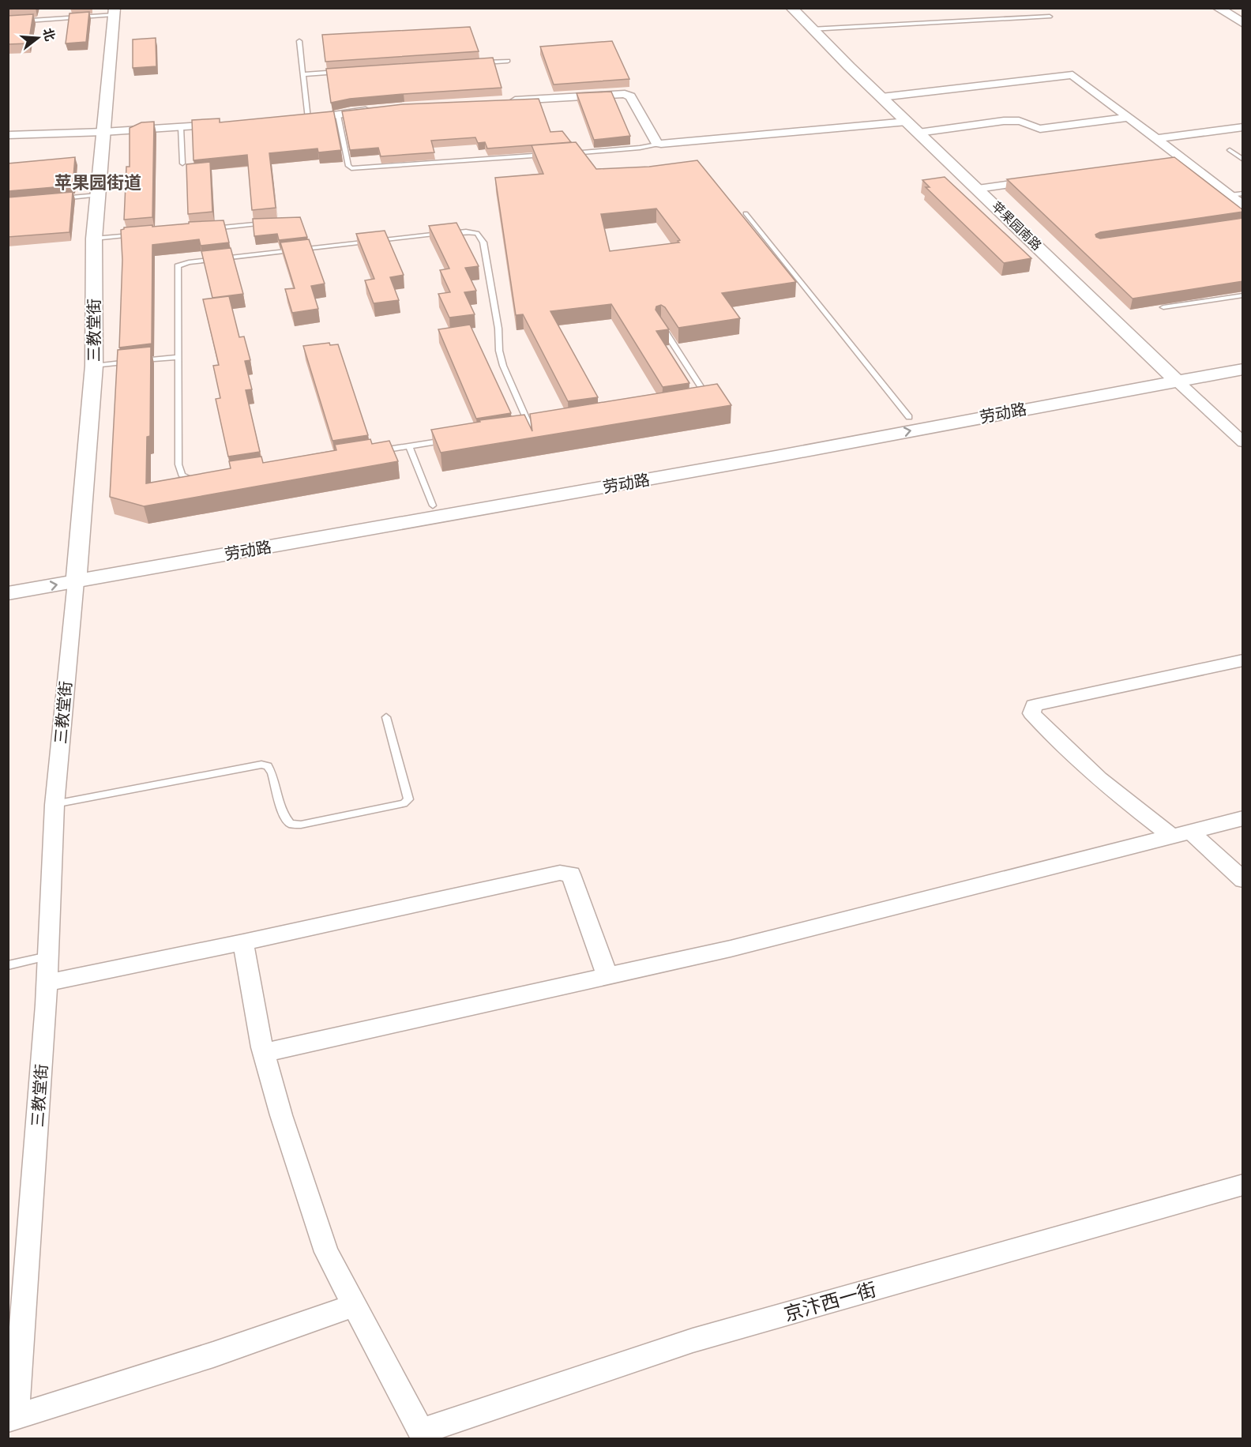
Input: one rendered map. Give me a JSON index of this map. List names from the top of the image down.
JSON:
{
  "streets": {
    "street": [
      "苹果园南路",
      "三教堂街",
      "劳动路",
      "京汴西一街"
    ]
  },
  "crossings": [
    ["苹果园南路", "劳动路"],
    ["三教堂街", "劳动路"]
  ],
  "districts": ["苹果园街道"],
  "north": "right"
}
